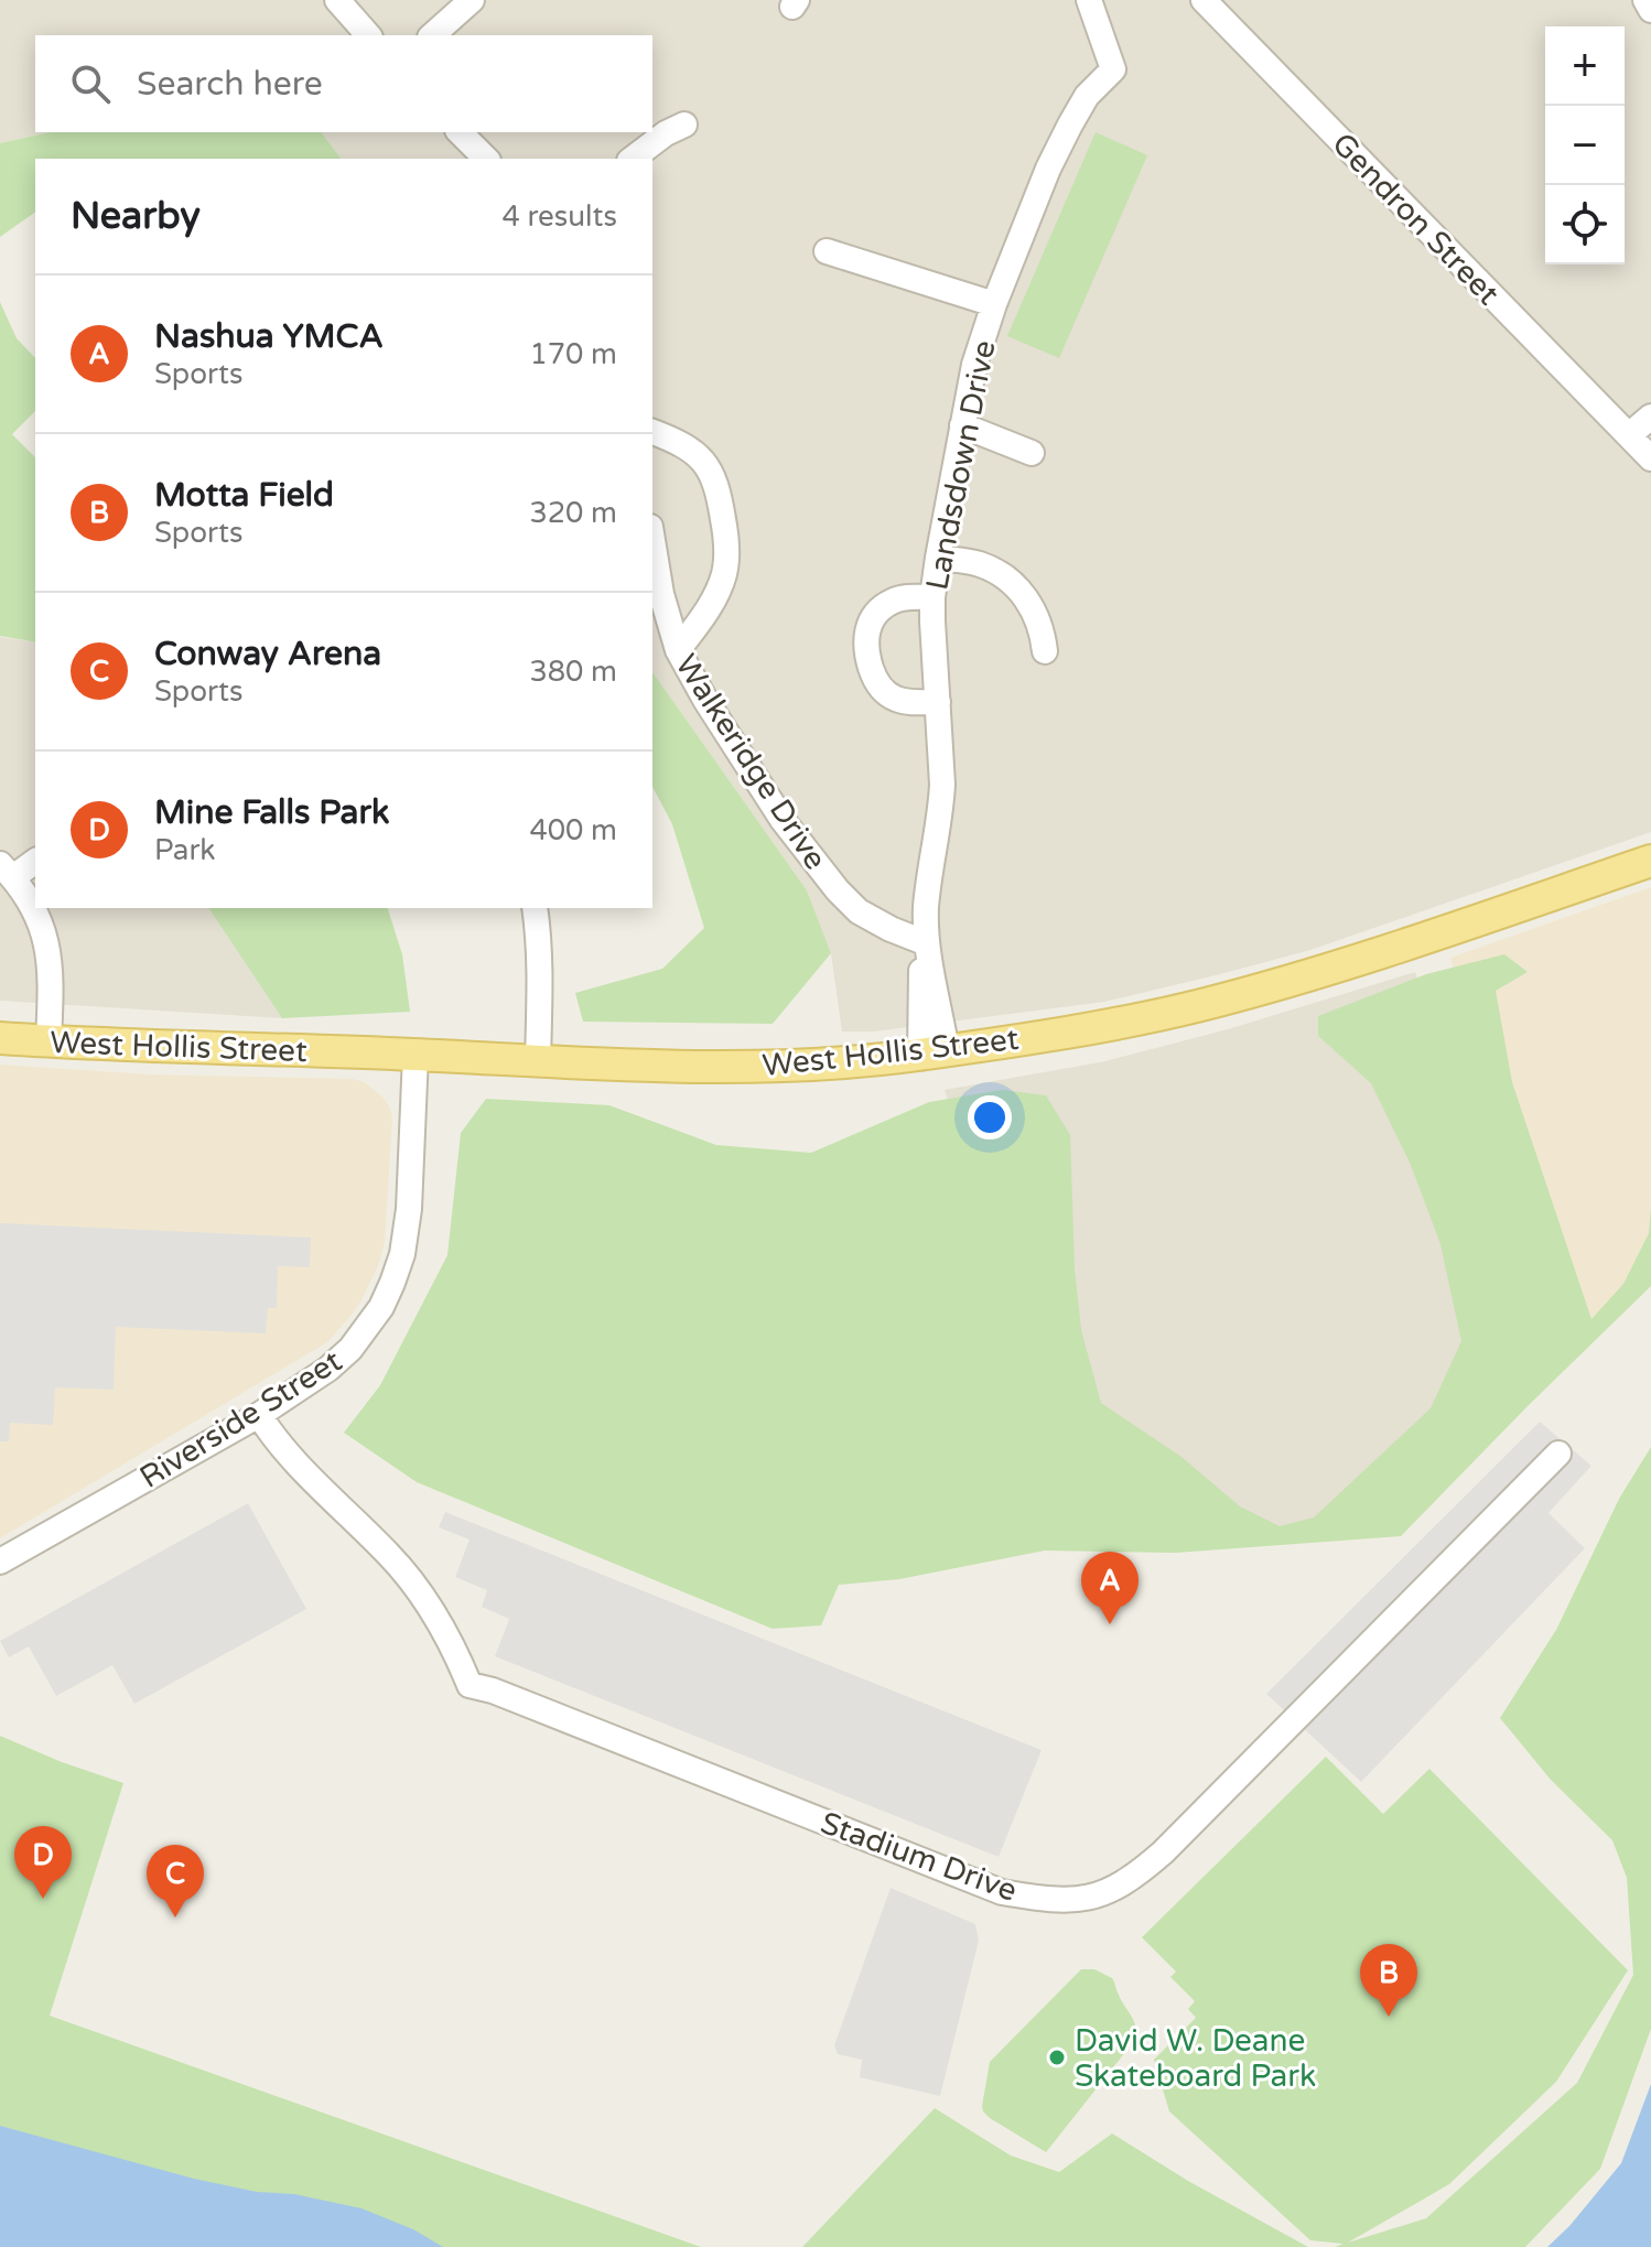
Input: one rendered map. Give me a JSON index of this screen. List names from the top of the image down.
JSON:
{
  "streets": {
    "main road": ["West Hollis Street"],
    "street": [
      "Gendron Street",
      "Landsdown Drive",
      "Walkeridge Drive",
      "Riverside Street",
      "Stadium Drive"
    ]
  },
  "crossings": [
    ["Landsdown Drive", "Walkeridge Drive"],
    ["Landsdown Drive", "West Hollis Street"],
    ["West Hollis Street", "Riverside Street"],
    ["Riverside Street", "Stadium Drive"]
  ],
  "places": ["David W. Deane Skateboard Park"],
  "page": {
    "map_buttons": ["+", "−"],
    "search": "Search here",
    "heading": ["Nearby", "4 results"],
    "list": [
      {
        "mark": "A",
        "name": "Nashua YMCA",
        "note": "Sports",
        "value": "170 m"
      },
      {
        "mark": "B",
        "name": "Motta Field",
        "note": "Sports",
        "value": "320 m"
      },
      {
        "mark": "C",
        "name": "Conway Arena",
        "note": "Sports",
        "value": "380 m"
      },
      {
        "mark": "D",
        "name": "Mine Falls Park",
        "note": "Park",
        "value": "400 m"
      }
    ],
    "pins": [
      "A",
      "D",
      "C",
      "B"
    ]
  }
}
